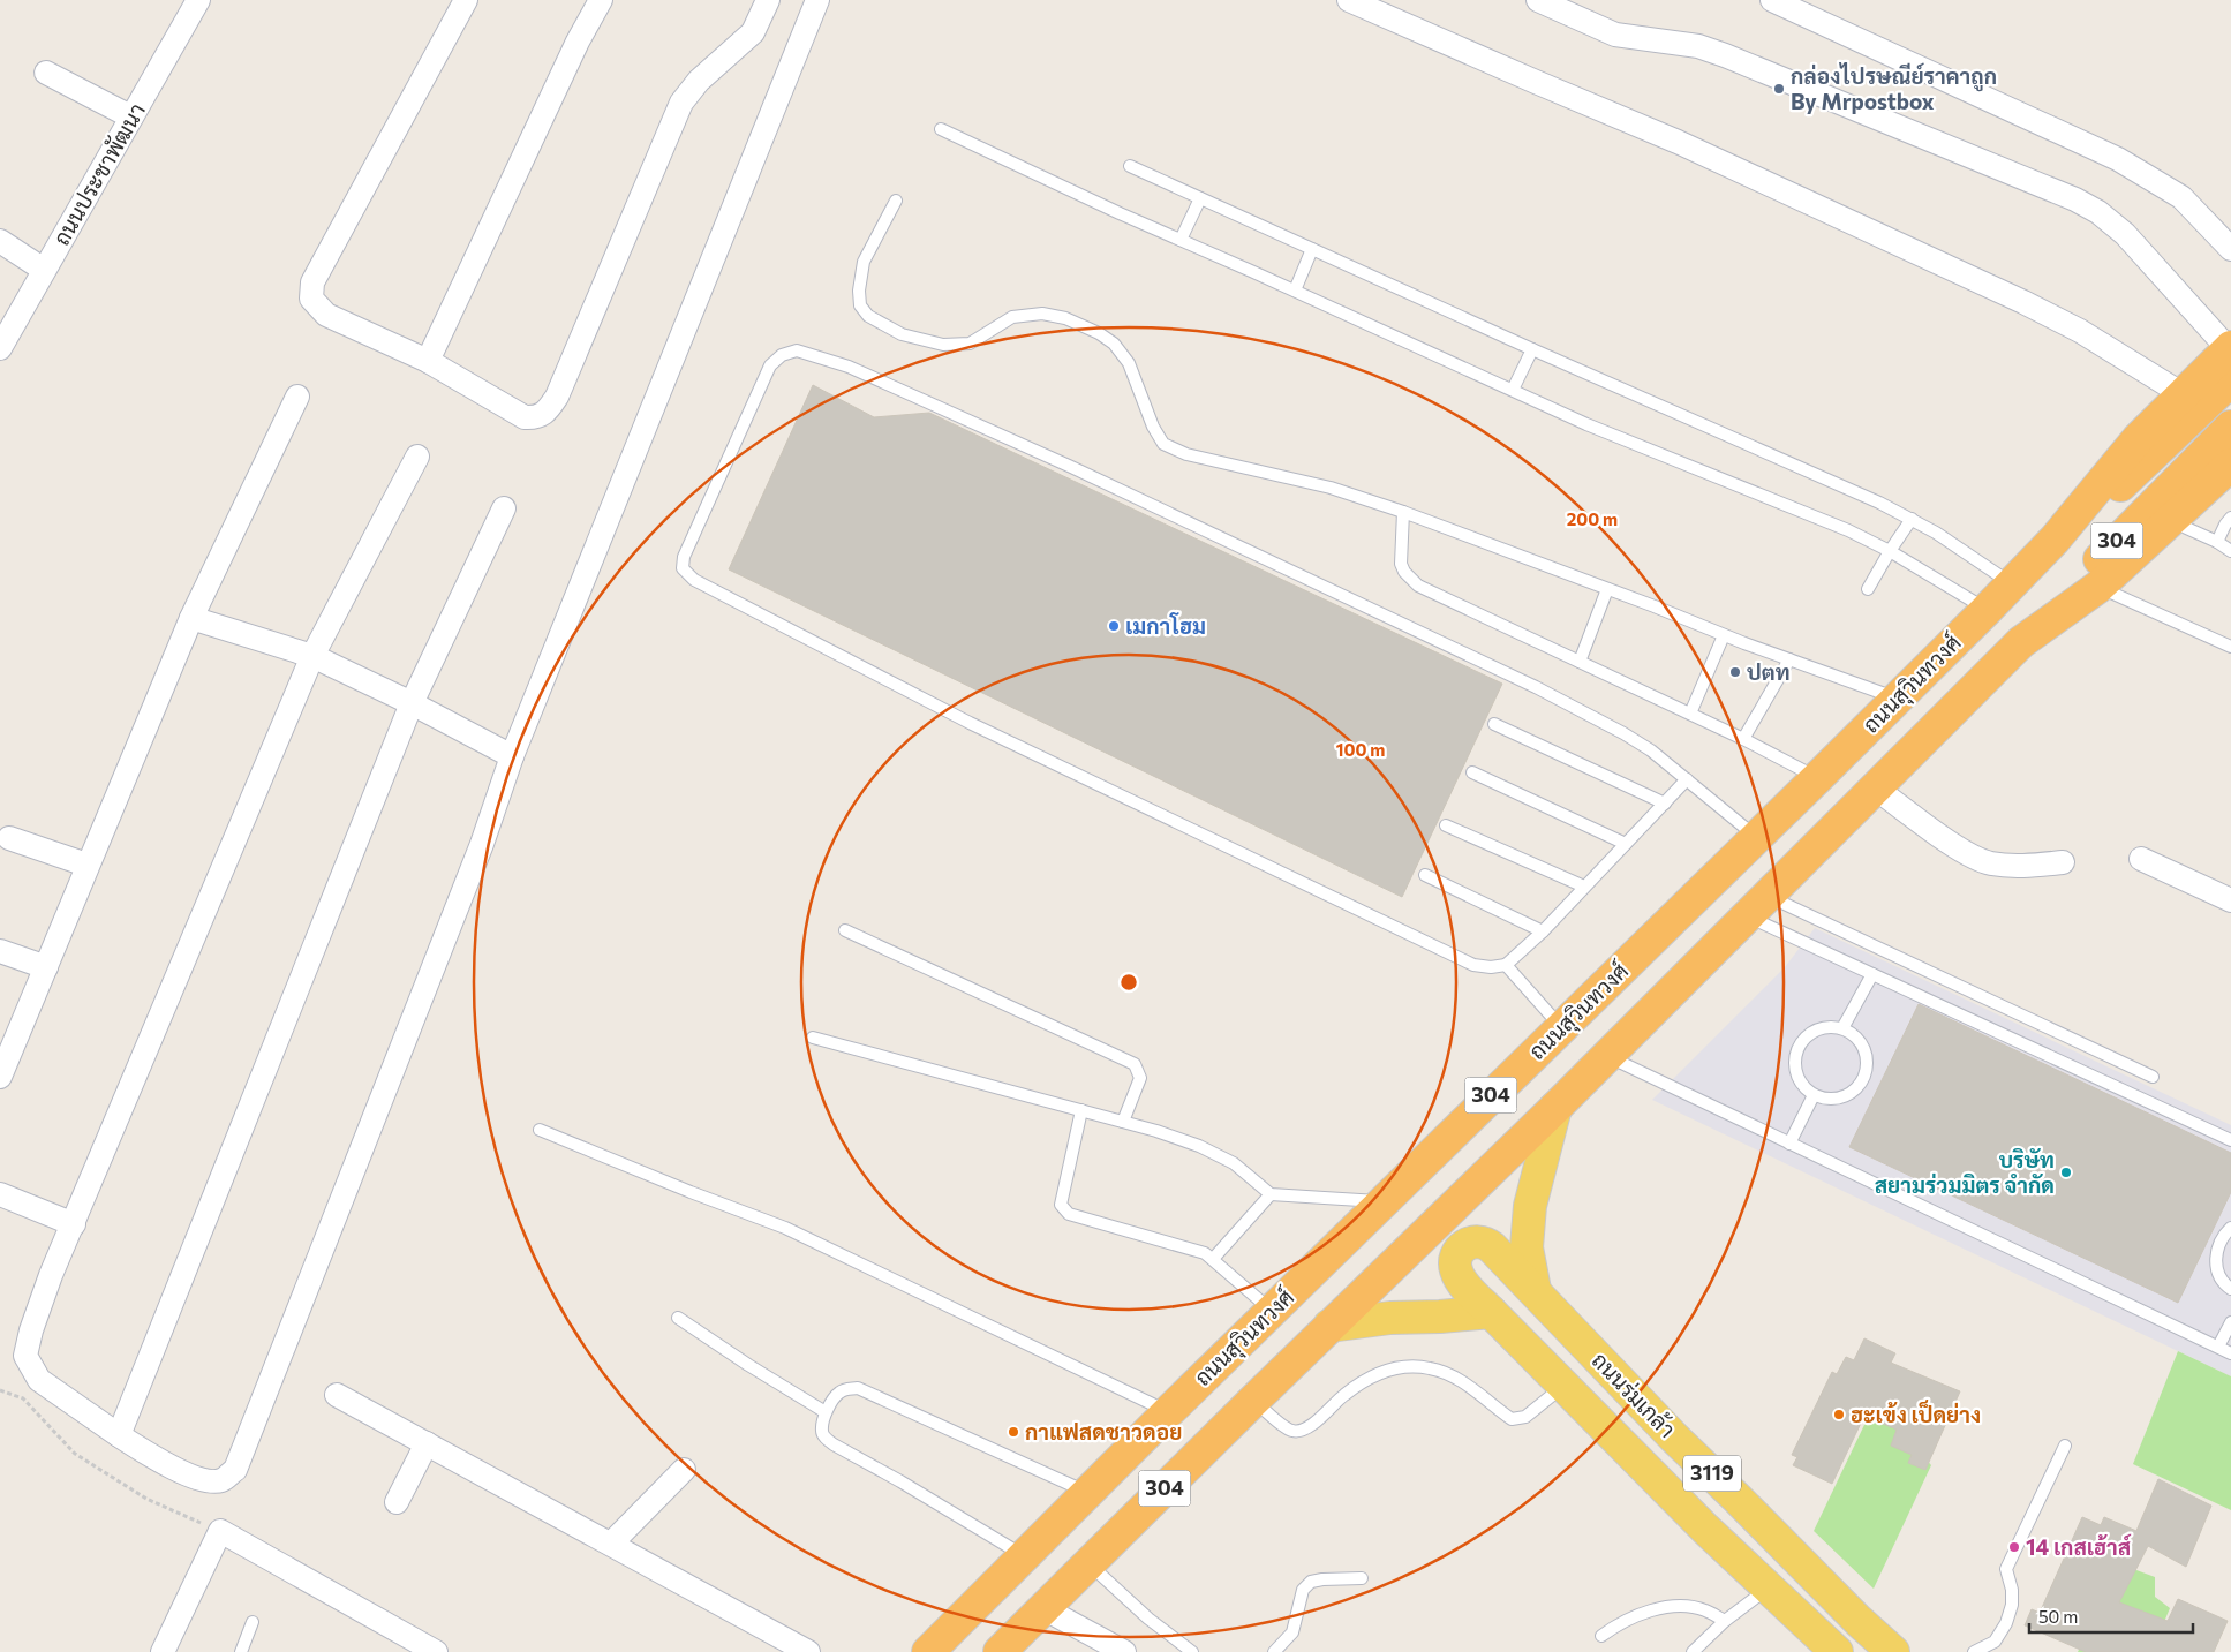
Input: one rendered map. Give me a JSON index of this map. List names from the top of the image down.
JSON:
{
  "streets": {
    "highway": ["304", "ถนนสุวินทวงศ์"],
    "main road": ["ถนนร่มเกล้า", "3119"],
    "street": ["ถนนประชาพัฒนา"]
  },
  "places": [
    "กล่องไปรษณีย์ราคาถูก By Mrpostbox",
    "เมกาโฮม",
    "ปตท",
    "บริษัท สยามร่วมมิตร จำกัด",
    "ฮะเข้ง เป็ดย่าง",
    "กาแฟสดชาวดอย",
    "14 เกสเฮ้าส์"
  ],
  "scale_bar": "50 m",
  "rings": ["200 m", "100 m"]
}
